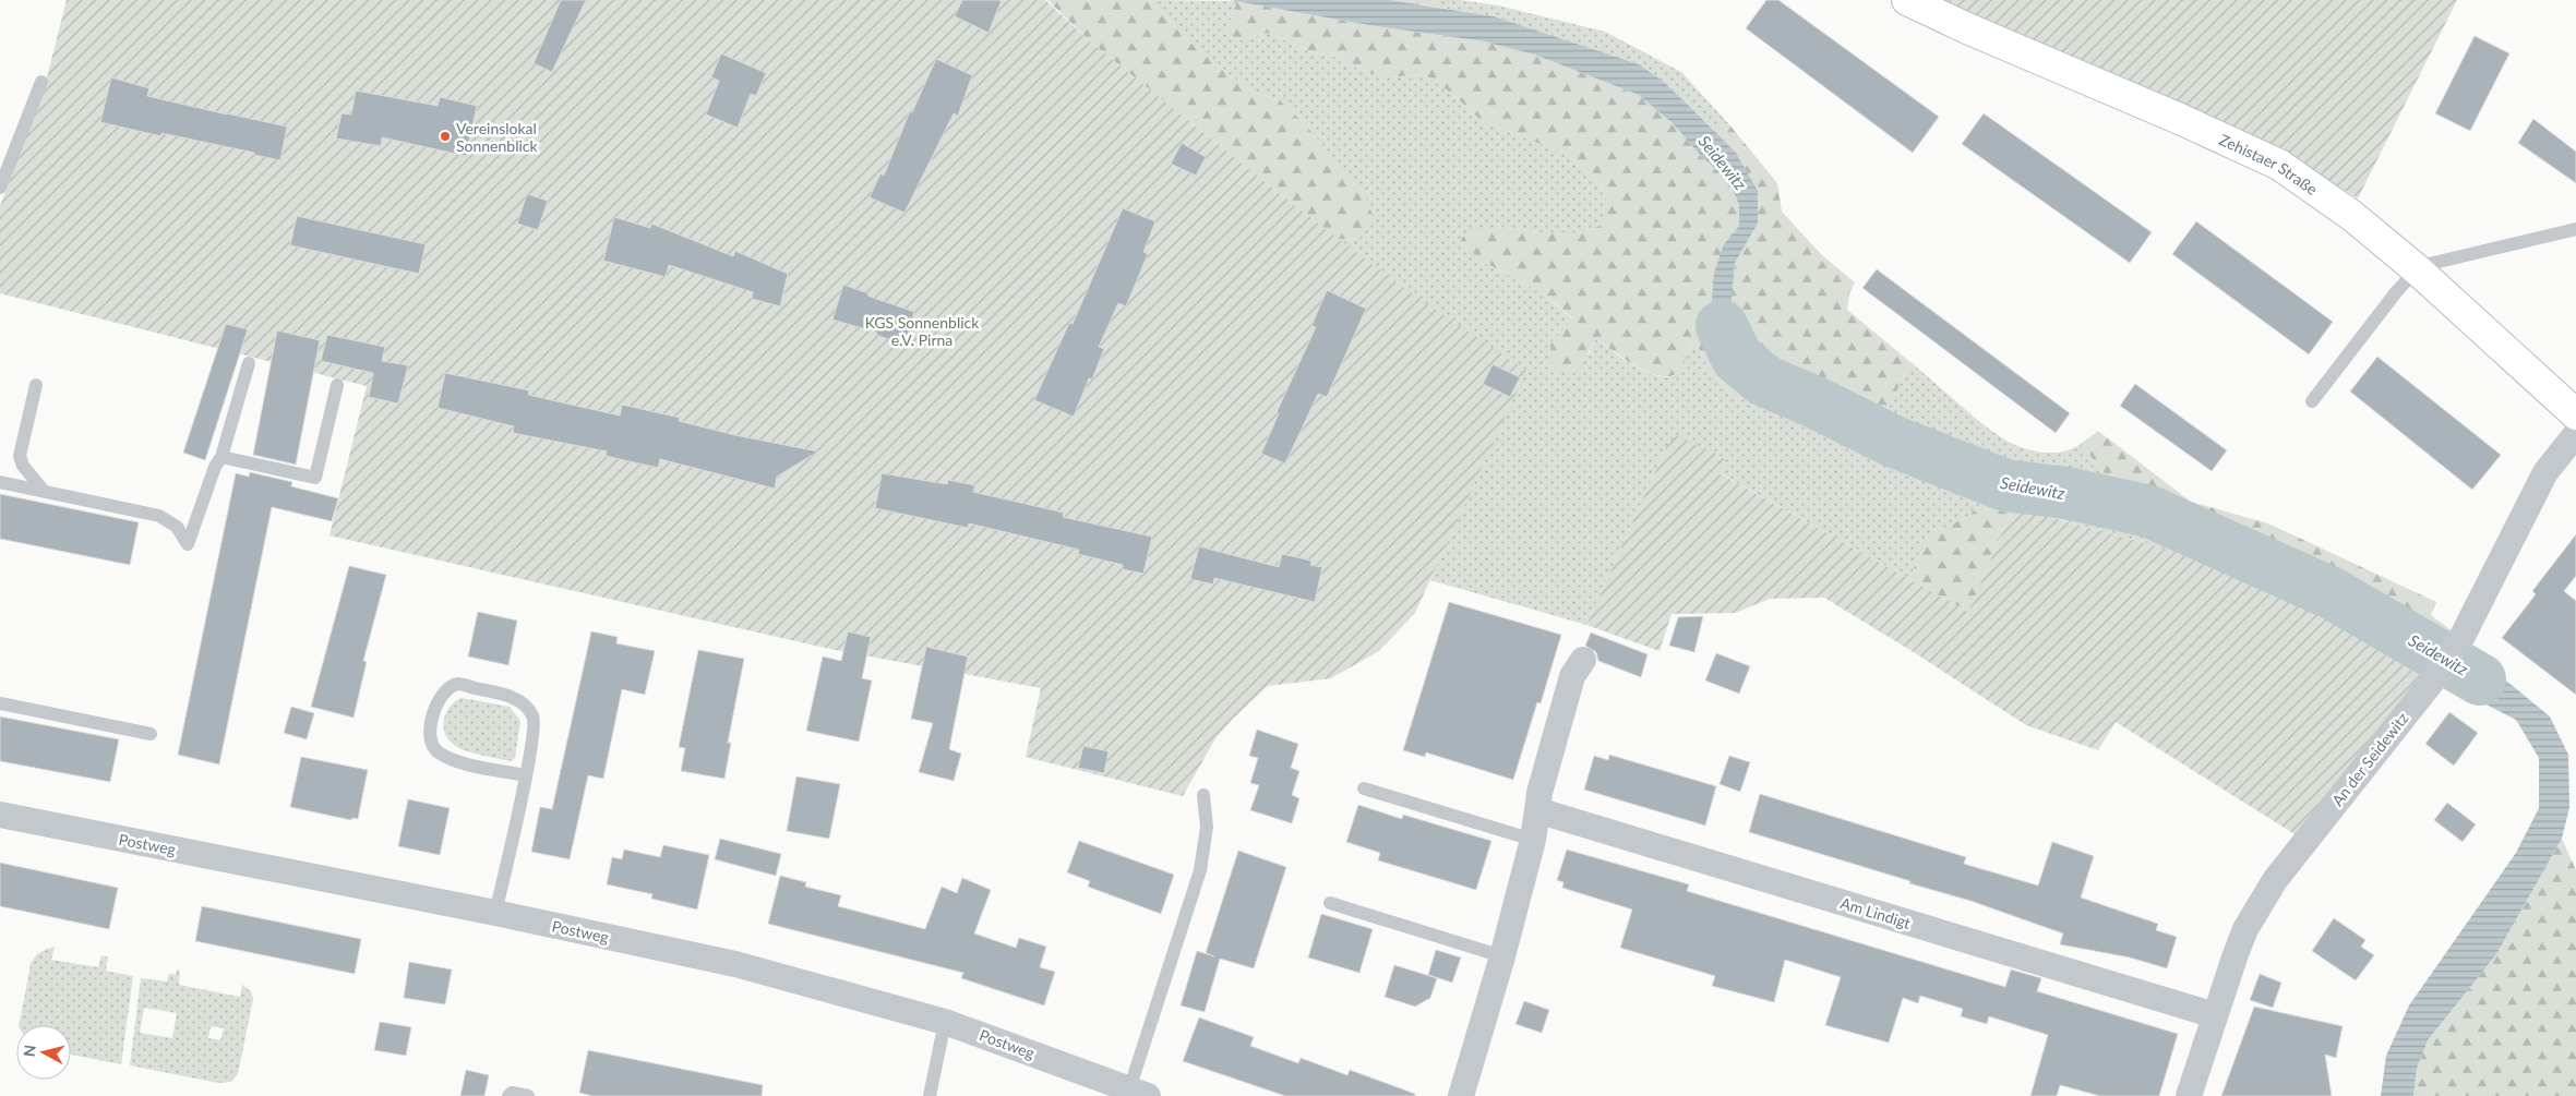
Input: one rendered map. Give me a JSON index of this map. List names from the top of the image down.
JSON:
{
  "streets": {
    "main road": ["Zehistaer Straße"],
    "street": ["An der Seidewitz", "Postweg", "Am Lindigt"]
  },
  "crossings": [
    ["An der Seidewitz", "Am Lindigt"]
  ],
  "water": ["Seidewitz"],
  "parks": ["KGS Sonnenblick e.V. Pirna"],
  "places": ["Vereinslokal Sonnenblick"],
  "north": "left"
}
